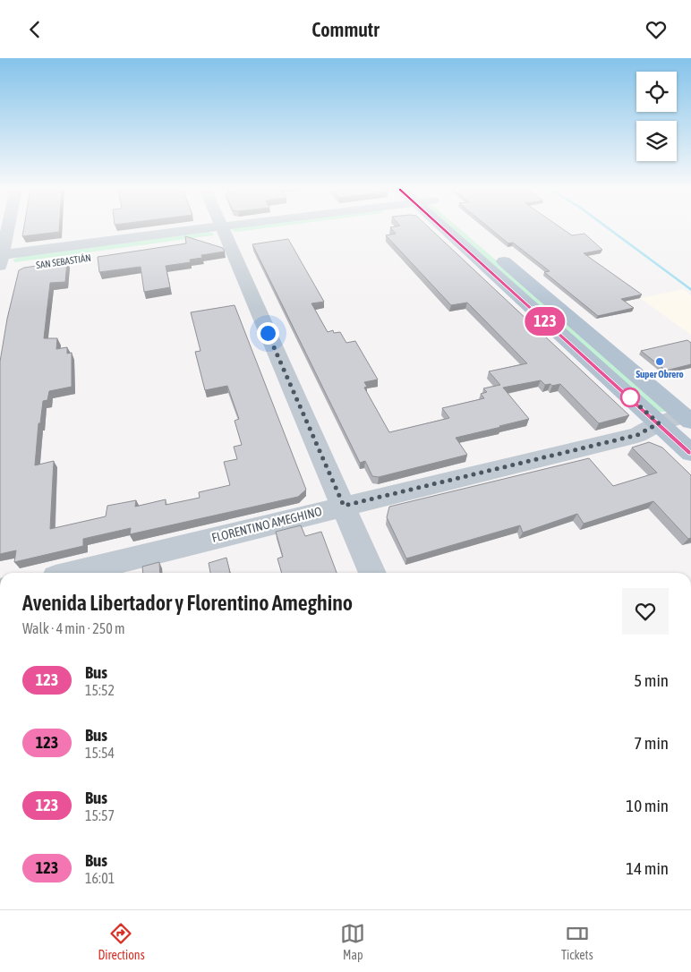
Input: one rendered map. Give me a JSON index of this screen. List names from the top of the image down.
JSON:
{
  "streets": {
    "street": ["SAN SEBASTIÁN", "FLORENTINO AMEGHINO"]
  },
  "places": ["Super Obrero"],
  "lines": ["bus line 123"],
  "page": {
    "header": "Commutr",
    "on_map": "123",
    "heading": ["Avenida Libertador y Florentino Ameghino", "Walk · 4 min · 250 m"],
    "list": [
      {
        "mark": "123",
        "name": "Bus",
        "note": "15:52",
        "value": "5 min"
      },
      {
        "mark": "123",
        "name": "Bus",
        "note": "15:54",
        "value": "7 min"
      },
      {
        "mark": "123",
        "name": "Bus",
        "note": "15:57",
        "value": "10 min"
      },
      {
        "mark": "123",
        "name": "Bus",
        "note": "16:01",
        "value": "14 min"
      }
    ],
    "tabs": ["Directions", "Map", "Tickets"]
  }
}
